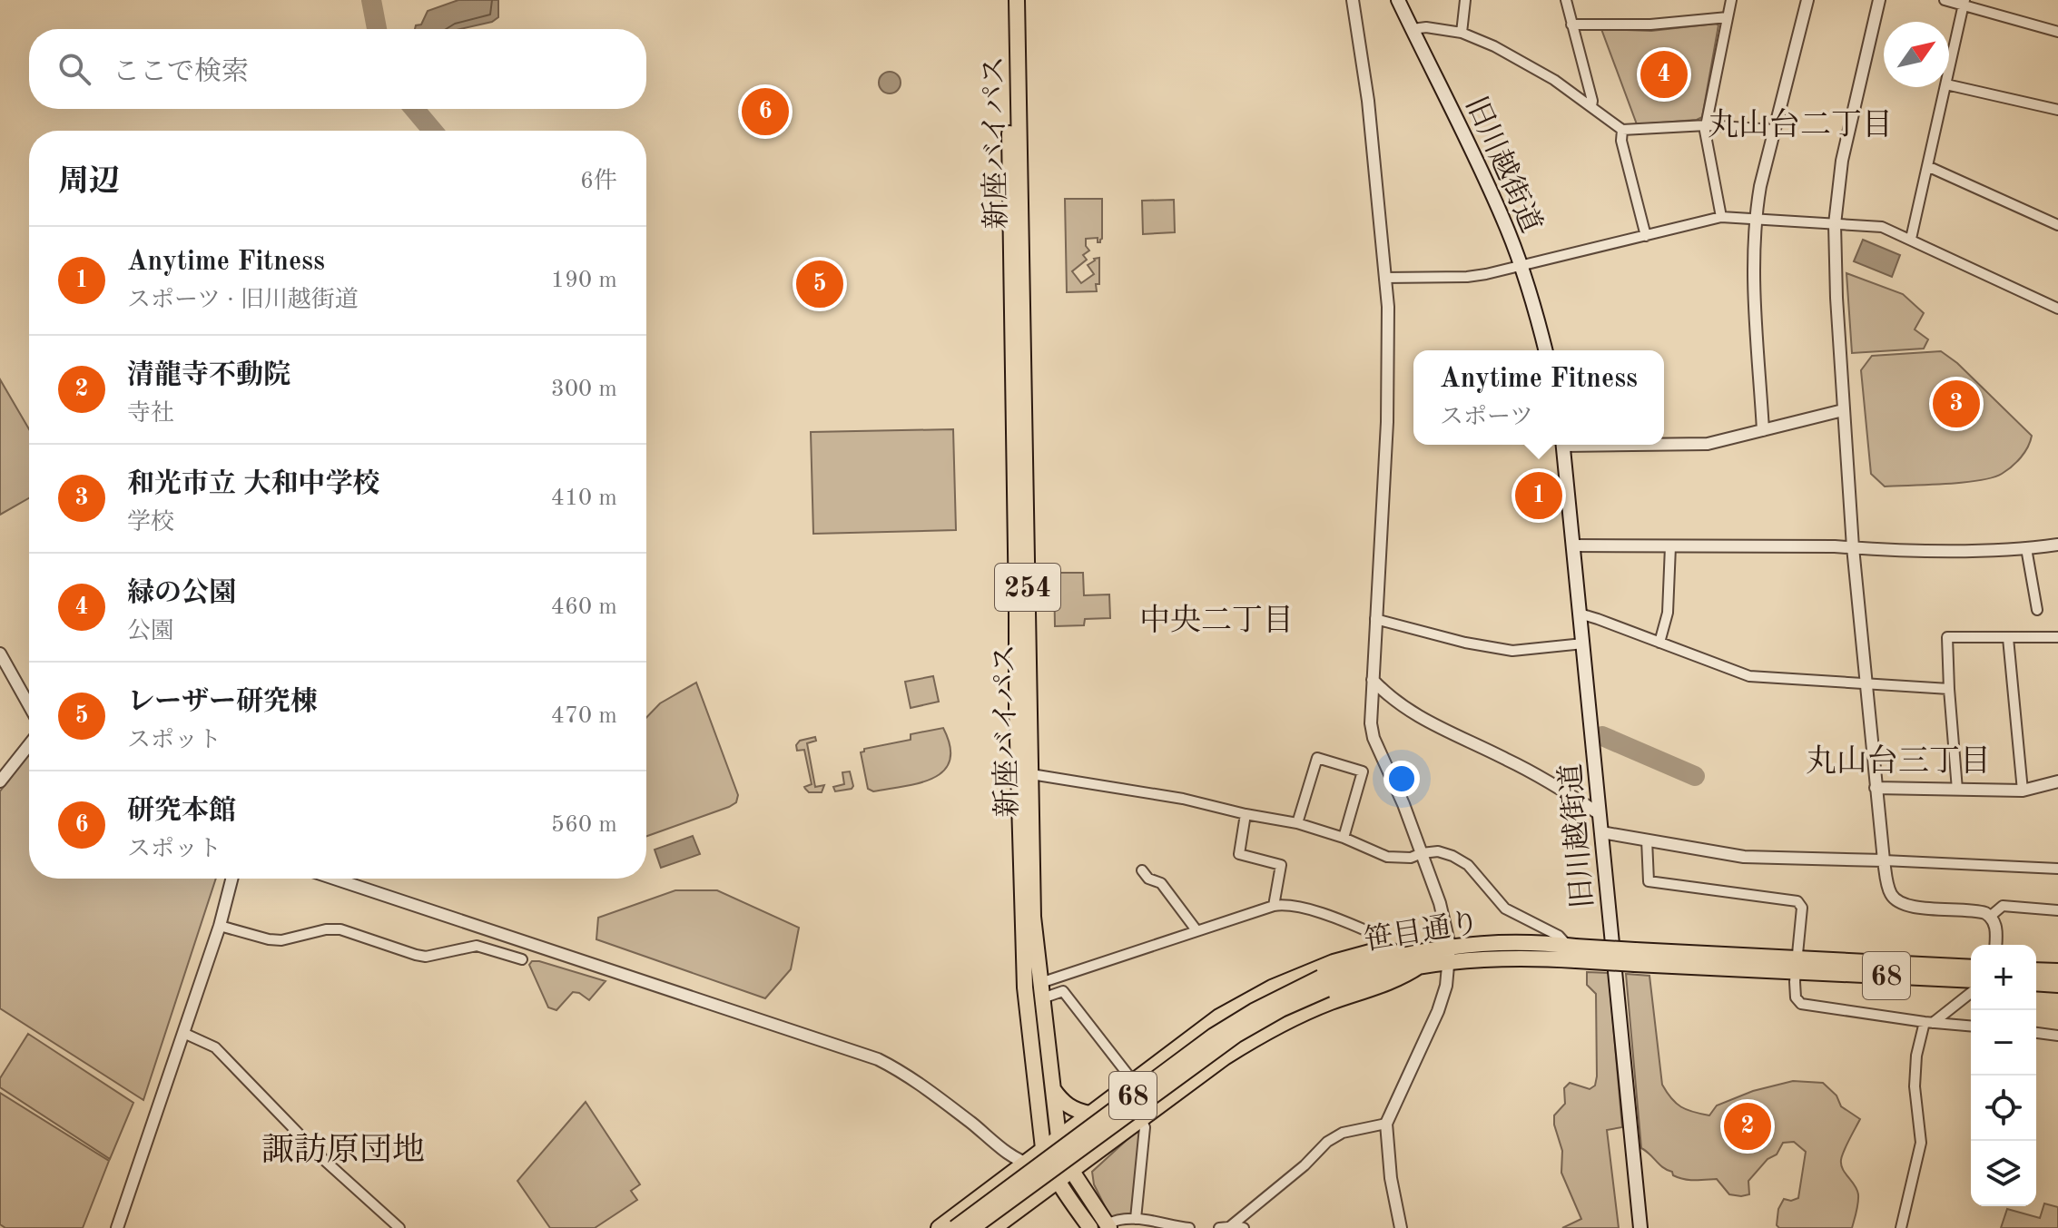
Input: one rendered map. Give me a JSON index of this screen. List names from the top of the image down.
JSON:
{
  "streets": {
    "main road": [
      "新座バイパス",
      "旧川越街道",
      "254",
      "笹目通り",
      "68"
    ]
  },
  "districts": [
    "丸山台二丁目",
    "中央二丁目",
    "丸山台三丁目",
    "諏訪原団地"
  ],
  "north": "top right",
  "page": {
    "search": "ここで検索",
    "pins": [
      "4",
      "6",
      "5",
      "3",
      "1",
      "2"
    ],
    "heading": ["周辺", "6件"],
    "list": [
      {
        "mark": "1",
        "name": "Anytime Fitness",
        "note": "スポーツ · 旧川越街道",
        "value": "190 m"
      },
      {
        "mark": "2",
        "name": "清龍寺不動院",
        "note": "寺社",
        "value": "300 m"
      },
      {
        "mark": "3",
        "name": "和光市立 大和中学校",
        "note": "学校",
        "value": "410 m"
      },
      {
        "mark": "4",
        "name": "緑の公園",
        "note": "公園",
        "value": "460 m"
      },
      {
        "mark": "5",
        "name": "レーザー研究棟",
        "note": "スポット",
        "value": "470 m"
      },
      {
        "mark": "6",
        "name": "研究本館",
        "note": "スポット",
        "value": "560 m"
      }
    ],
    "popup": ["Anytime Fitness", "スポーツ"],
    "map_buttons": ["+", "−"]
  }
}
